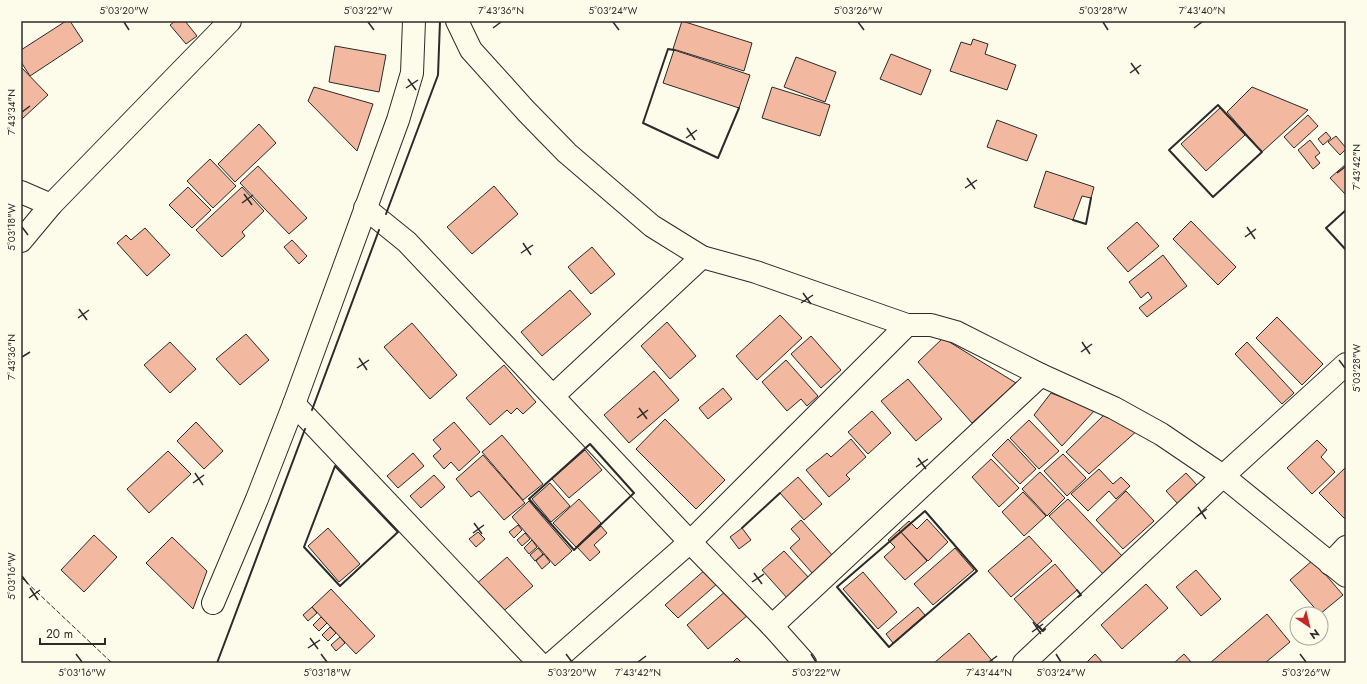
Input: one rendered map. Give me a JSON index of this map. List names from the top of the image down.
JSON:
{
  "scale_bar": "20 m",
  "north": "bottom right",
  "coordinates": [
    "5°03'20\"W",
    "5°03'22\"W",
    "7°43'36\"N",
    "5°03'24\"W",
    "5°03'26\"W",
    "5°03'28\"W",
    "7°43'40\"N",
    "7°43'34\"N",
    "7°43'42\"N",
    "5°03'18\"W",
    "5°03'16\"W",
    "7°43'44\"N"
  ]
}
